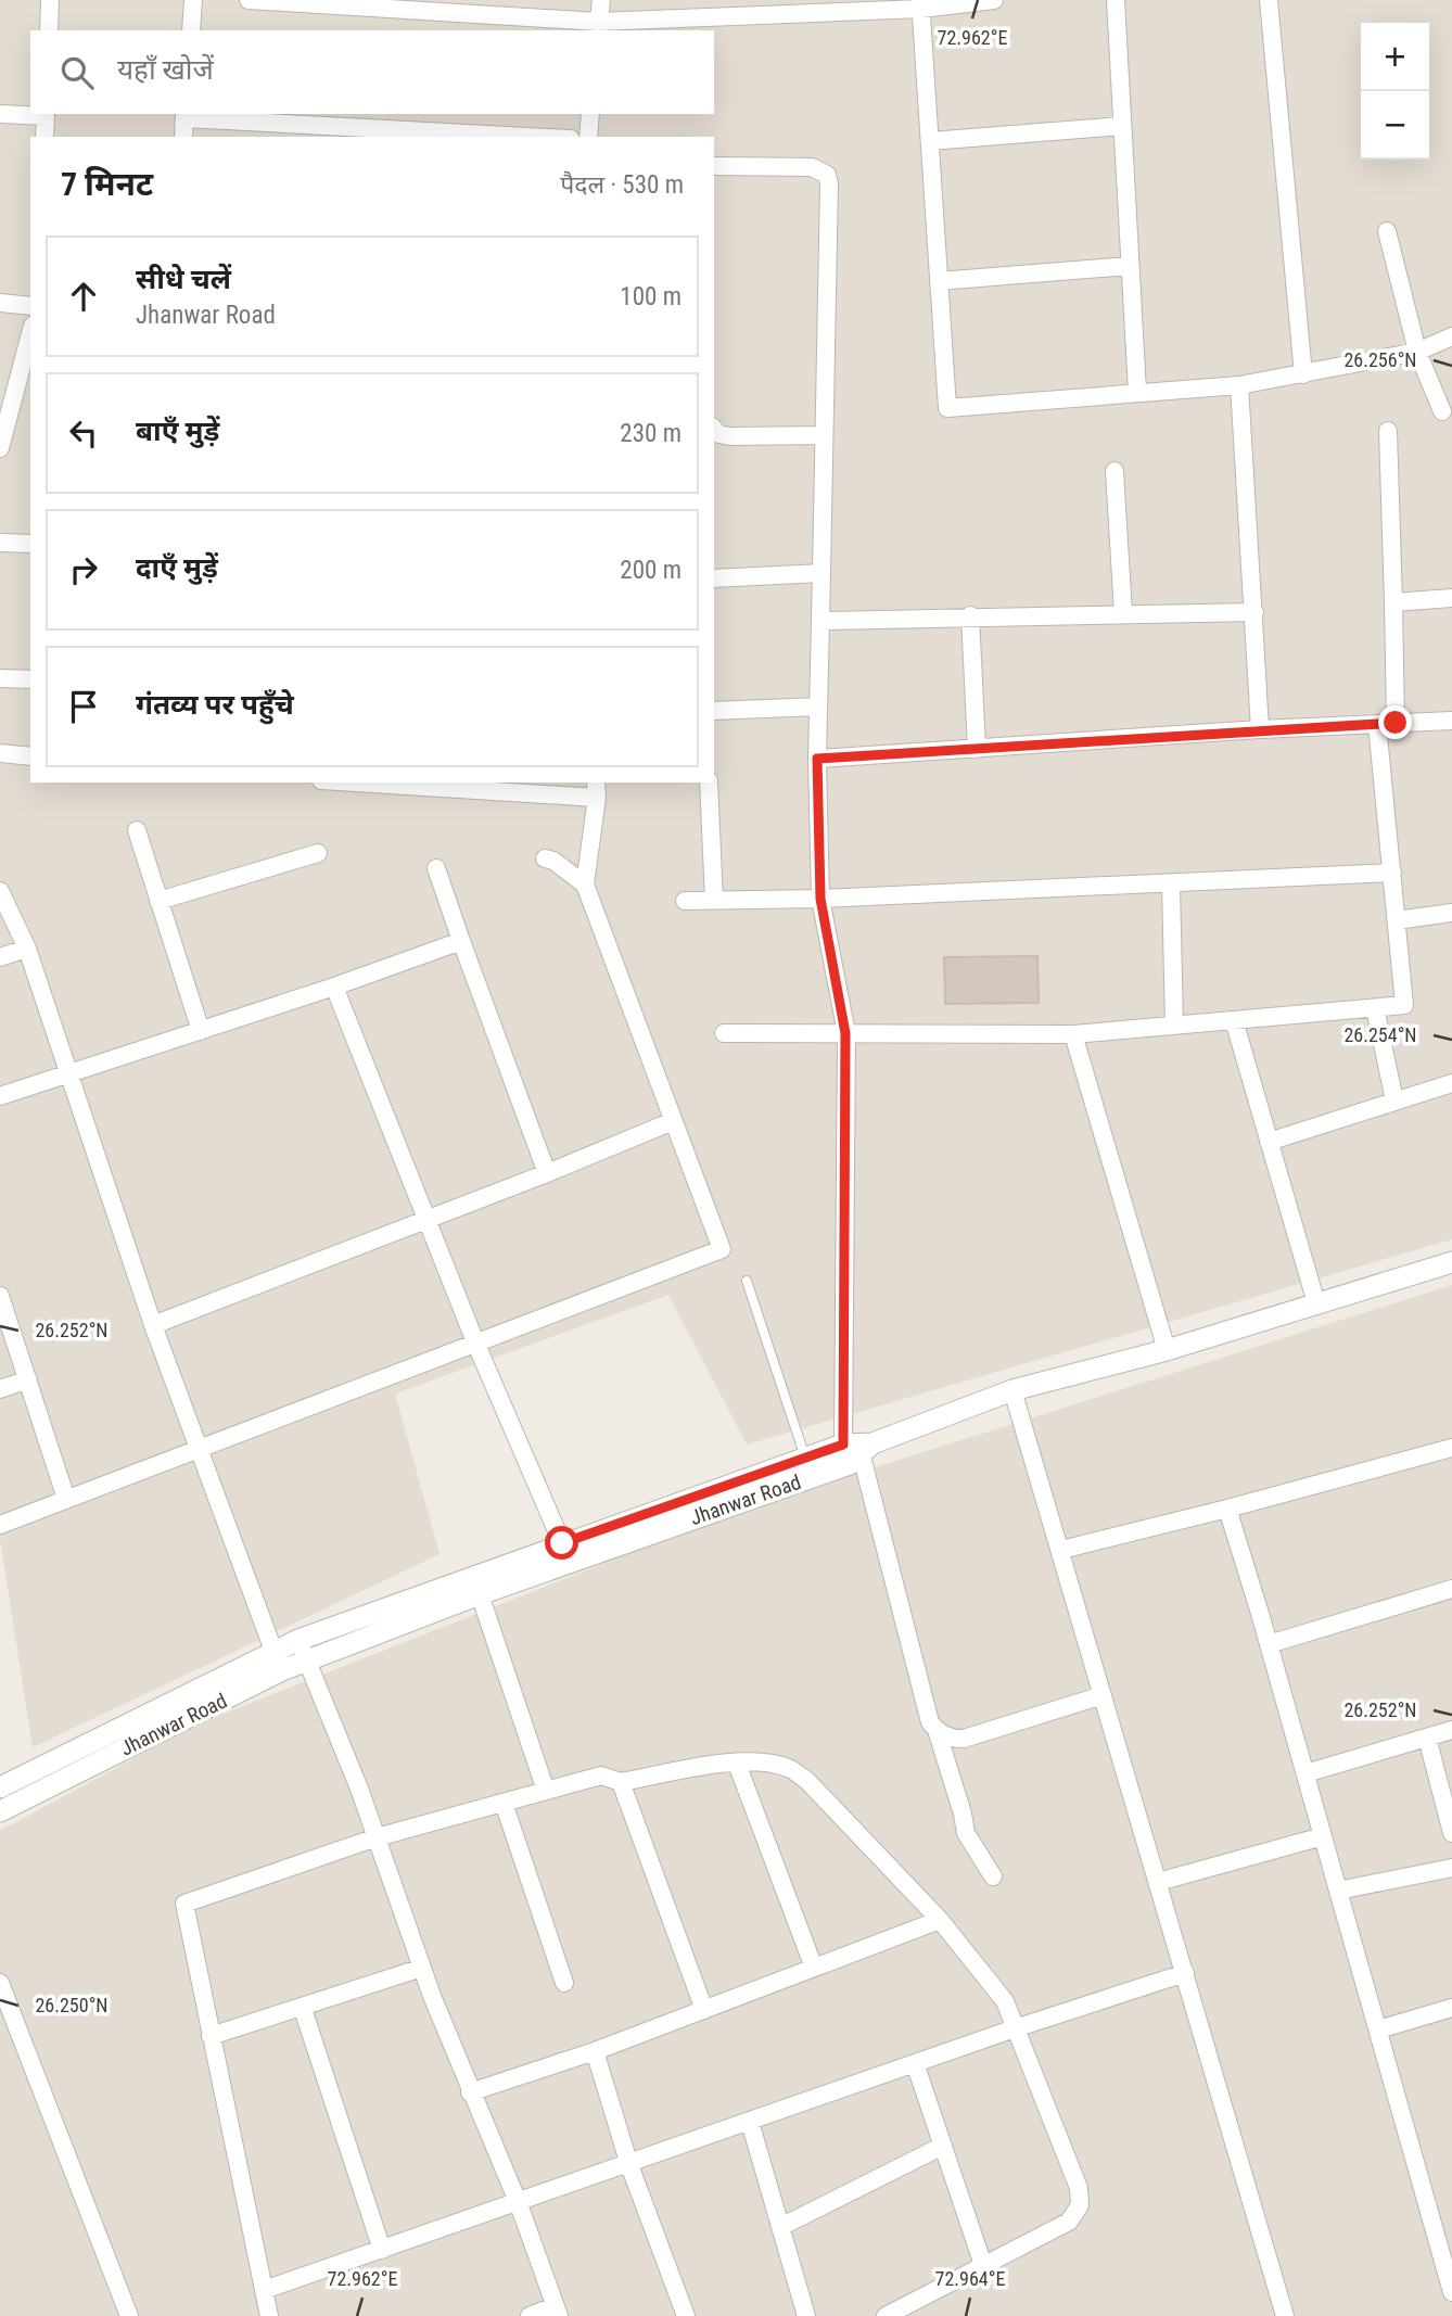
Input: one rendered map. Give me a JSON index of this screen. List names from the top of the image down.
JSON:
{
  "streets": {
    "street": ["Jhanwar Road"]
  },
  "page": {
    "map_buttons": ["+", "−"],
    "search": "यहाँ खोजें",
    "heading": ["7 मिनट", "पैदल · 530 m"],
    "list": [
      ["सीधे चलें", "Jhanwar Road", "100 m"],
      ["बाएँ मुड़ें", "230 m"],
      ["दाएँ मुड़ें", "200 m"],
      "गंतव्य पर पहुँचे"
    ]
  },
  "coordinates": [
    "72.962°E",
    "26.256°N",
    "26.254°N",
    "26.252°N",
    "26.250°N",
    "72.964°E"
  ]
}
